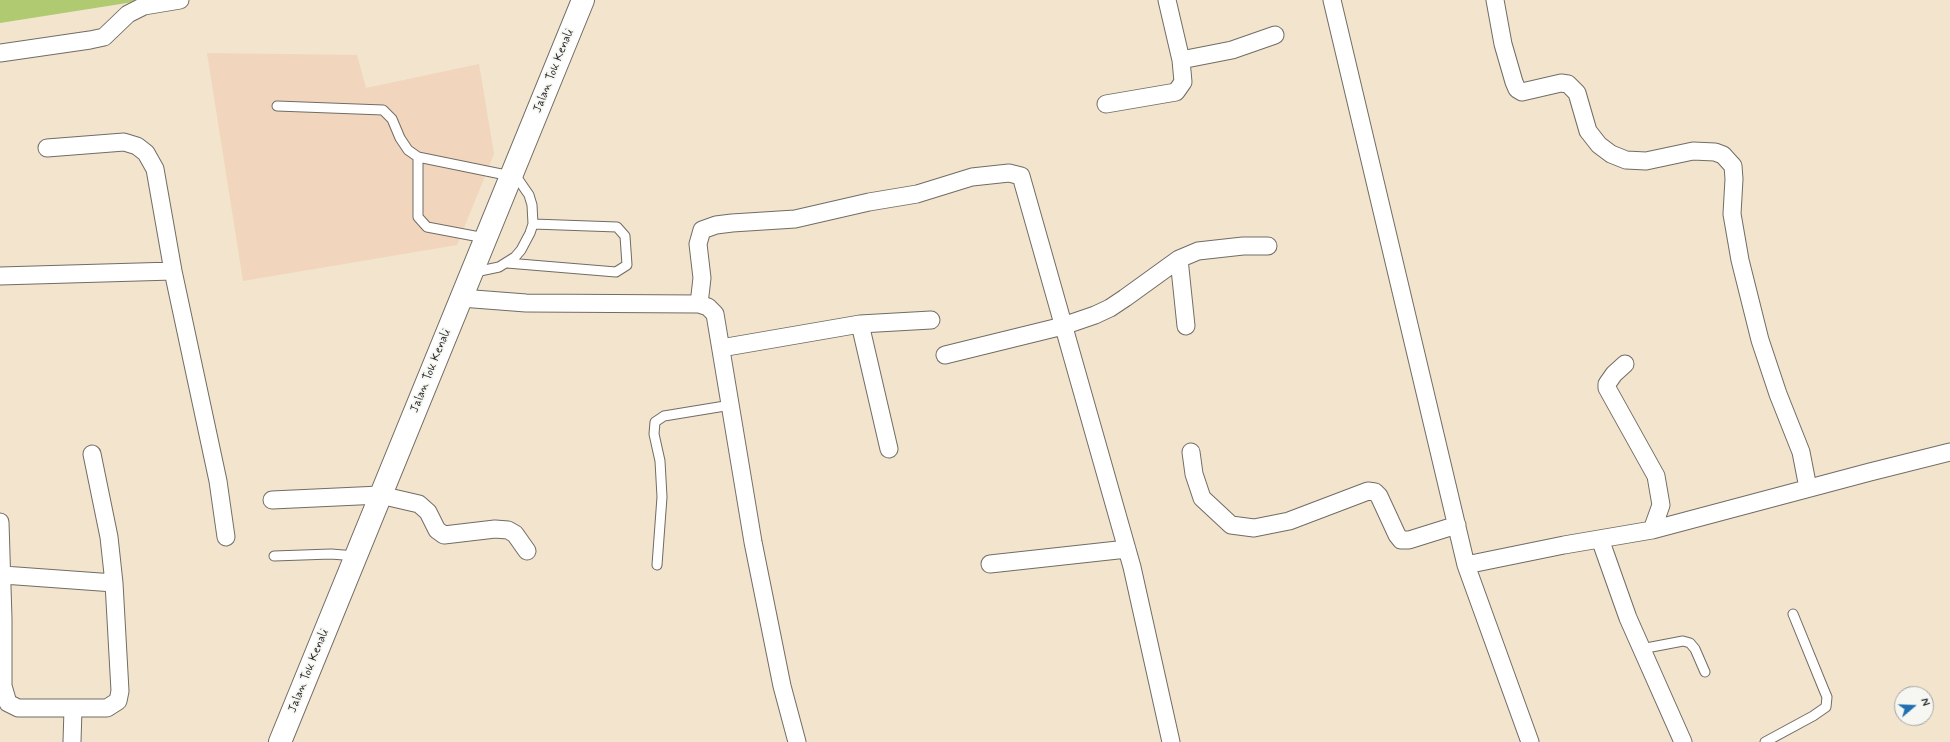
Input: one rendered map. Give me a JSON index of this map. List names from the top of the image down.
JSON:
{
  "streets": {
    "main road": ["Jalan Tok Kenali"]
  },
  "north": "right"
}
